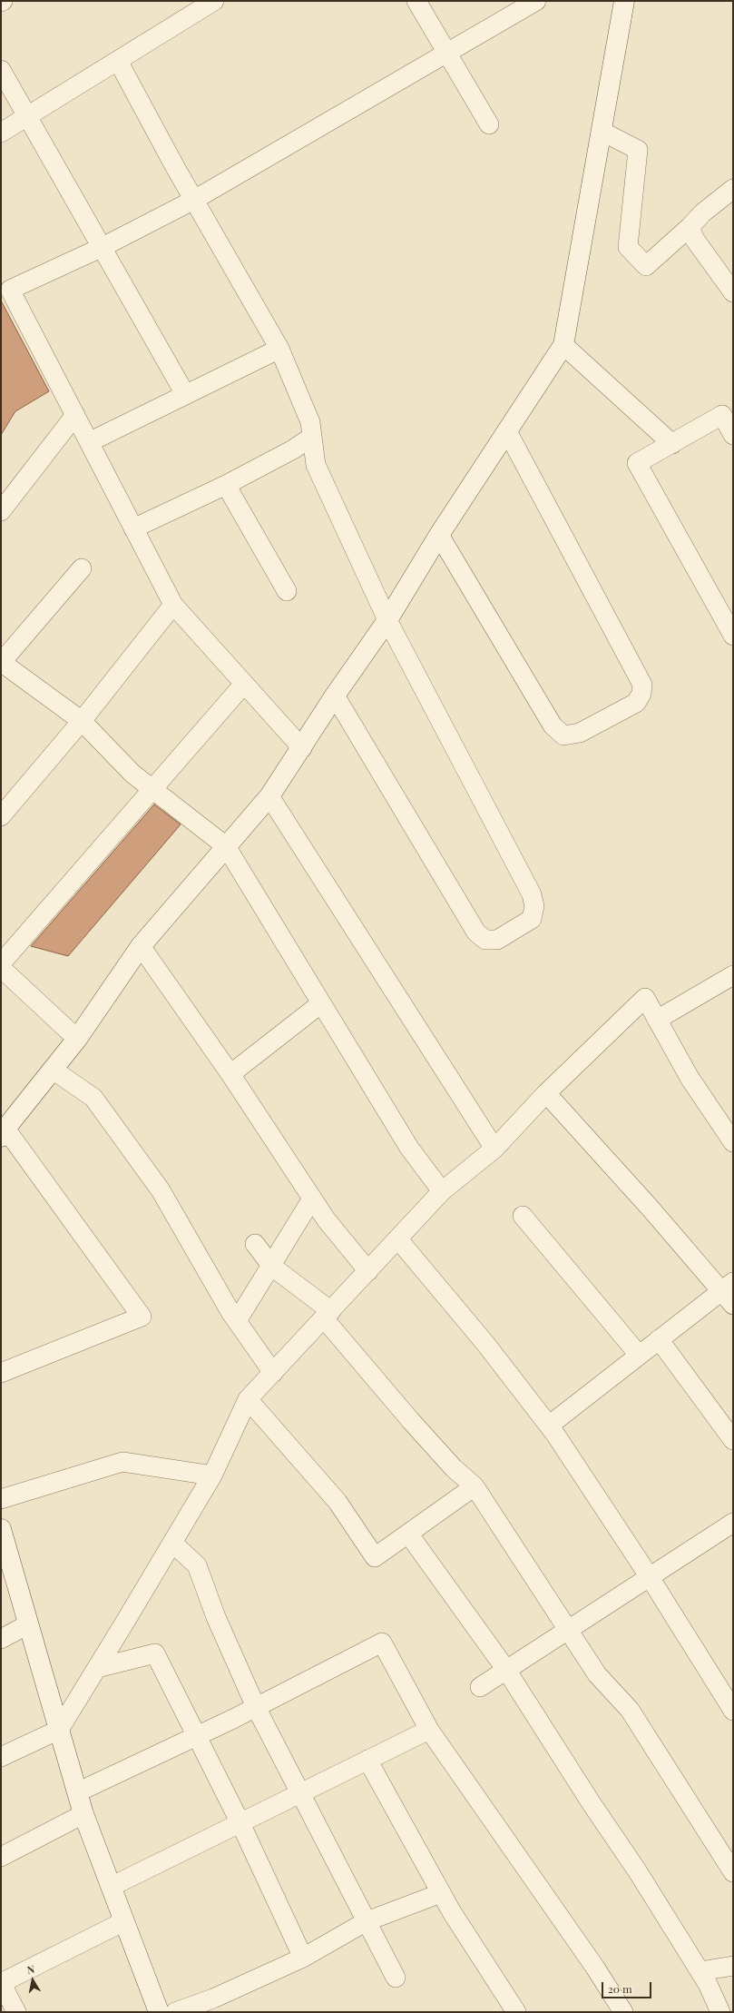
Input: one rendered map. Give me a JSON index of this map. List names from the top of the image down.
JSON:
{
  "scale_bar": "20 m",
  "north": "top"
}
